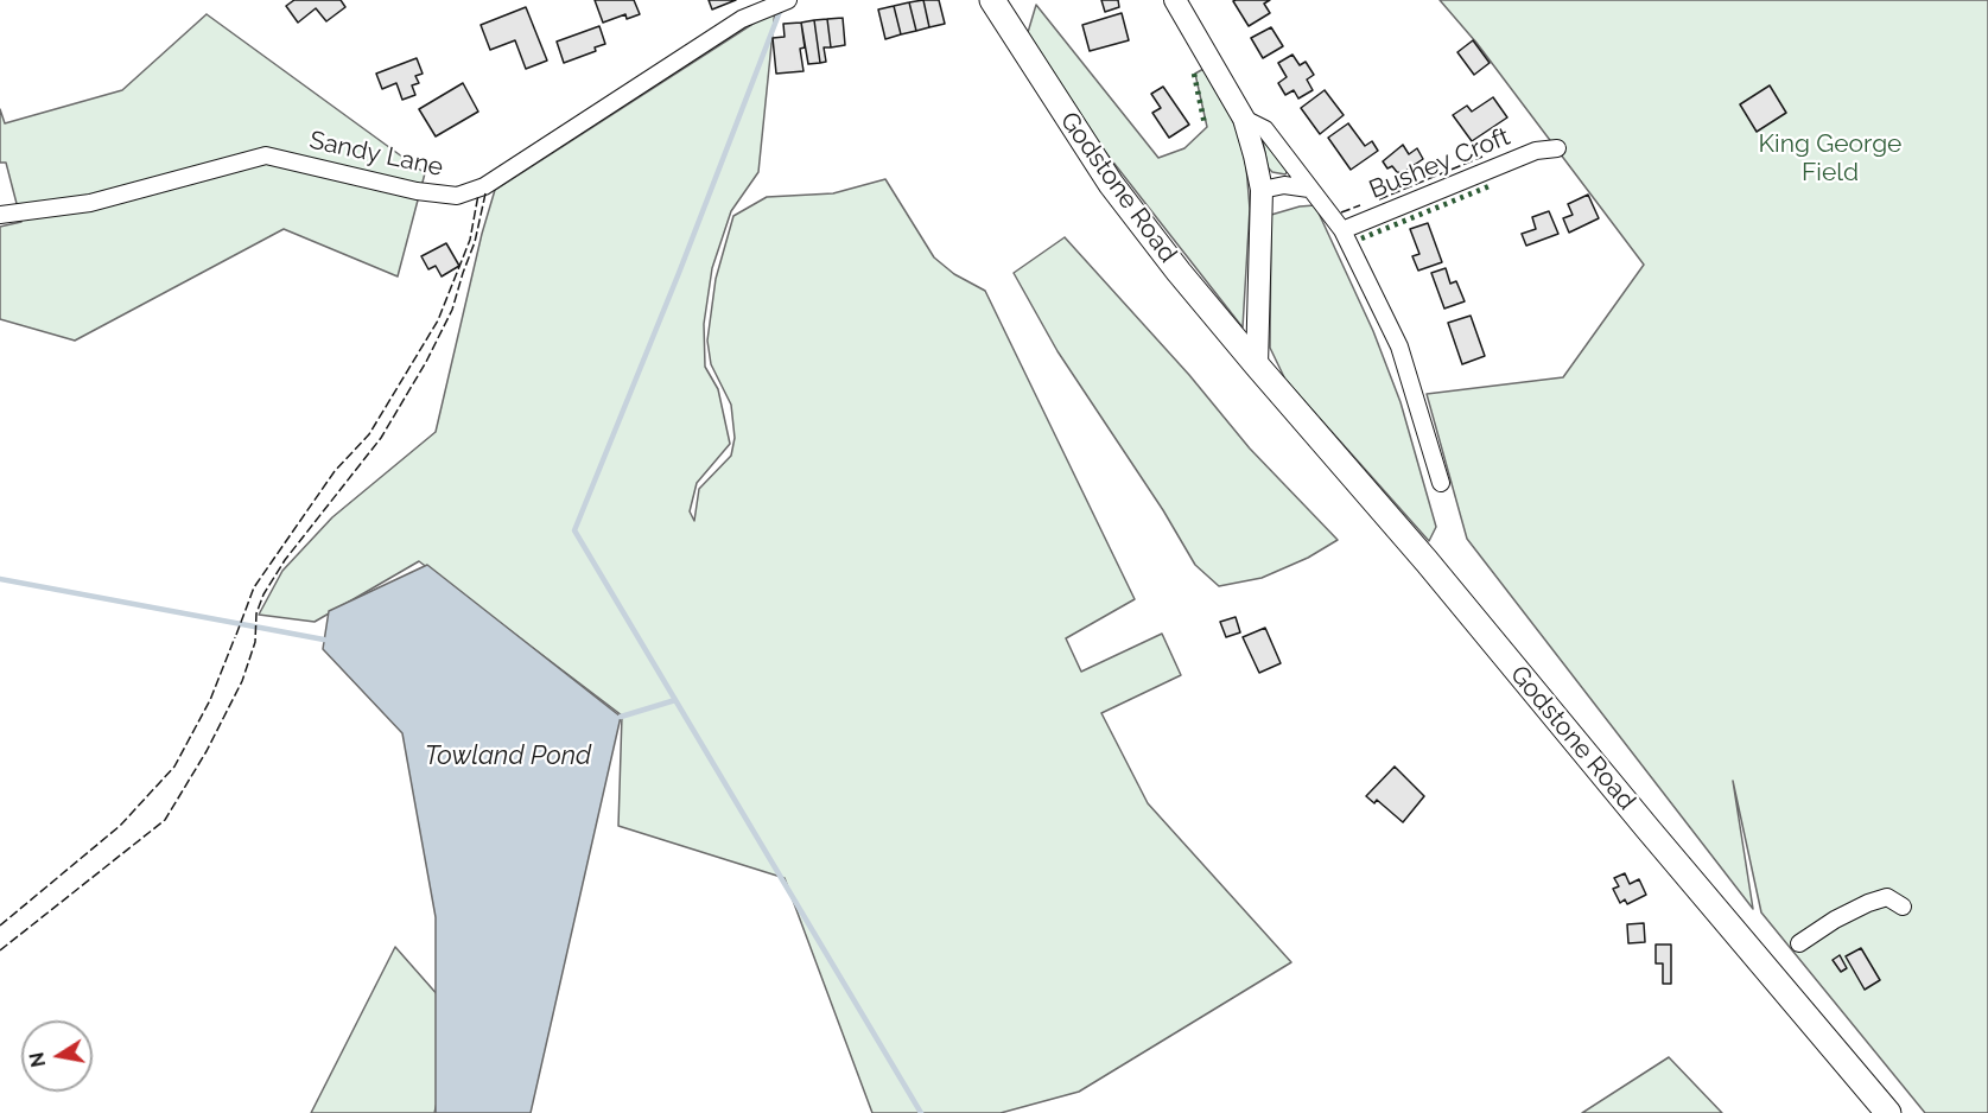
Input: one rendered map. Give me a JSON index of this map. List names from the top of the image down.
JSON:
{
  "streets": {
    "main road": ["Godstone Road"],
    "street": ["Sandy Lane", "Bushey Croft"]
  },
  "water": ["Towland Pond"],
  "parks": ["King George Field"],
  "north": "left"
}
